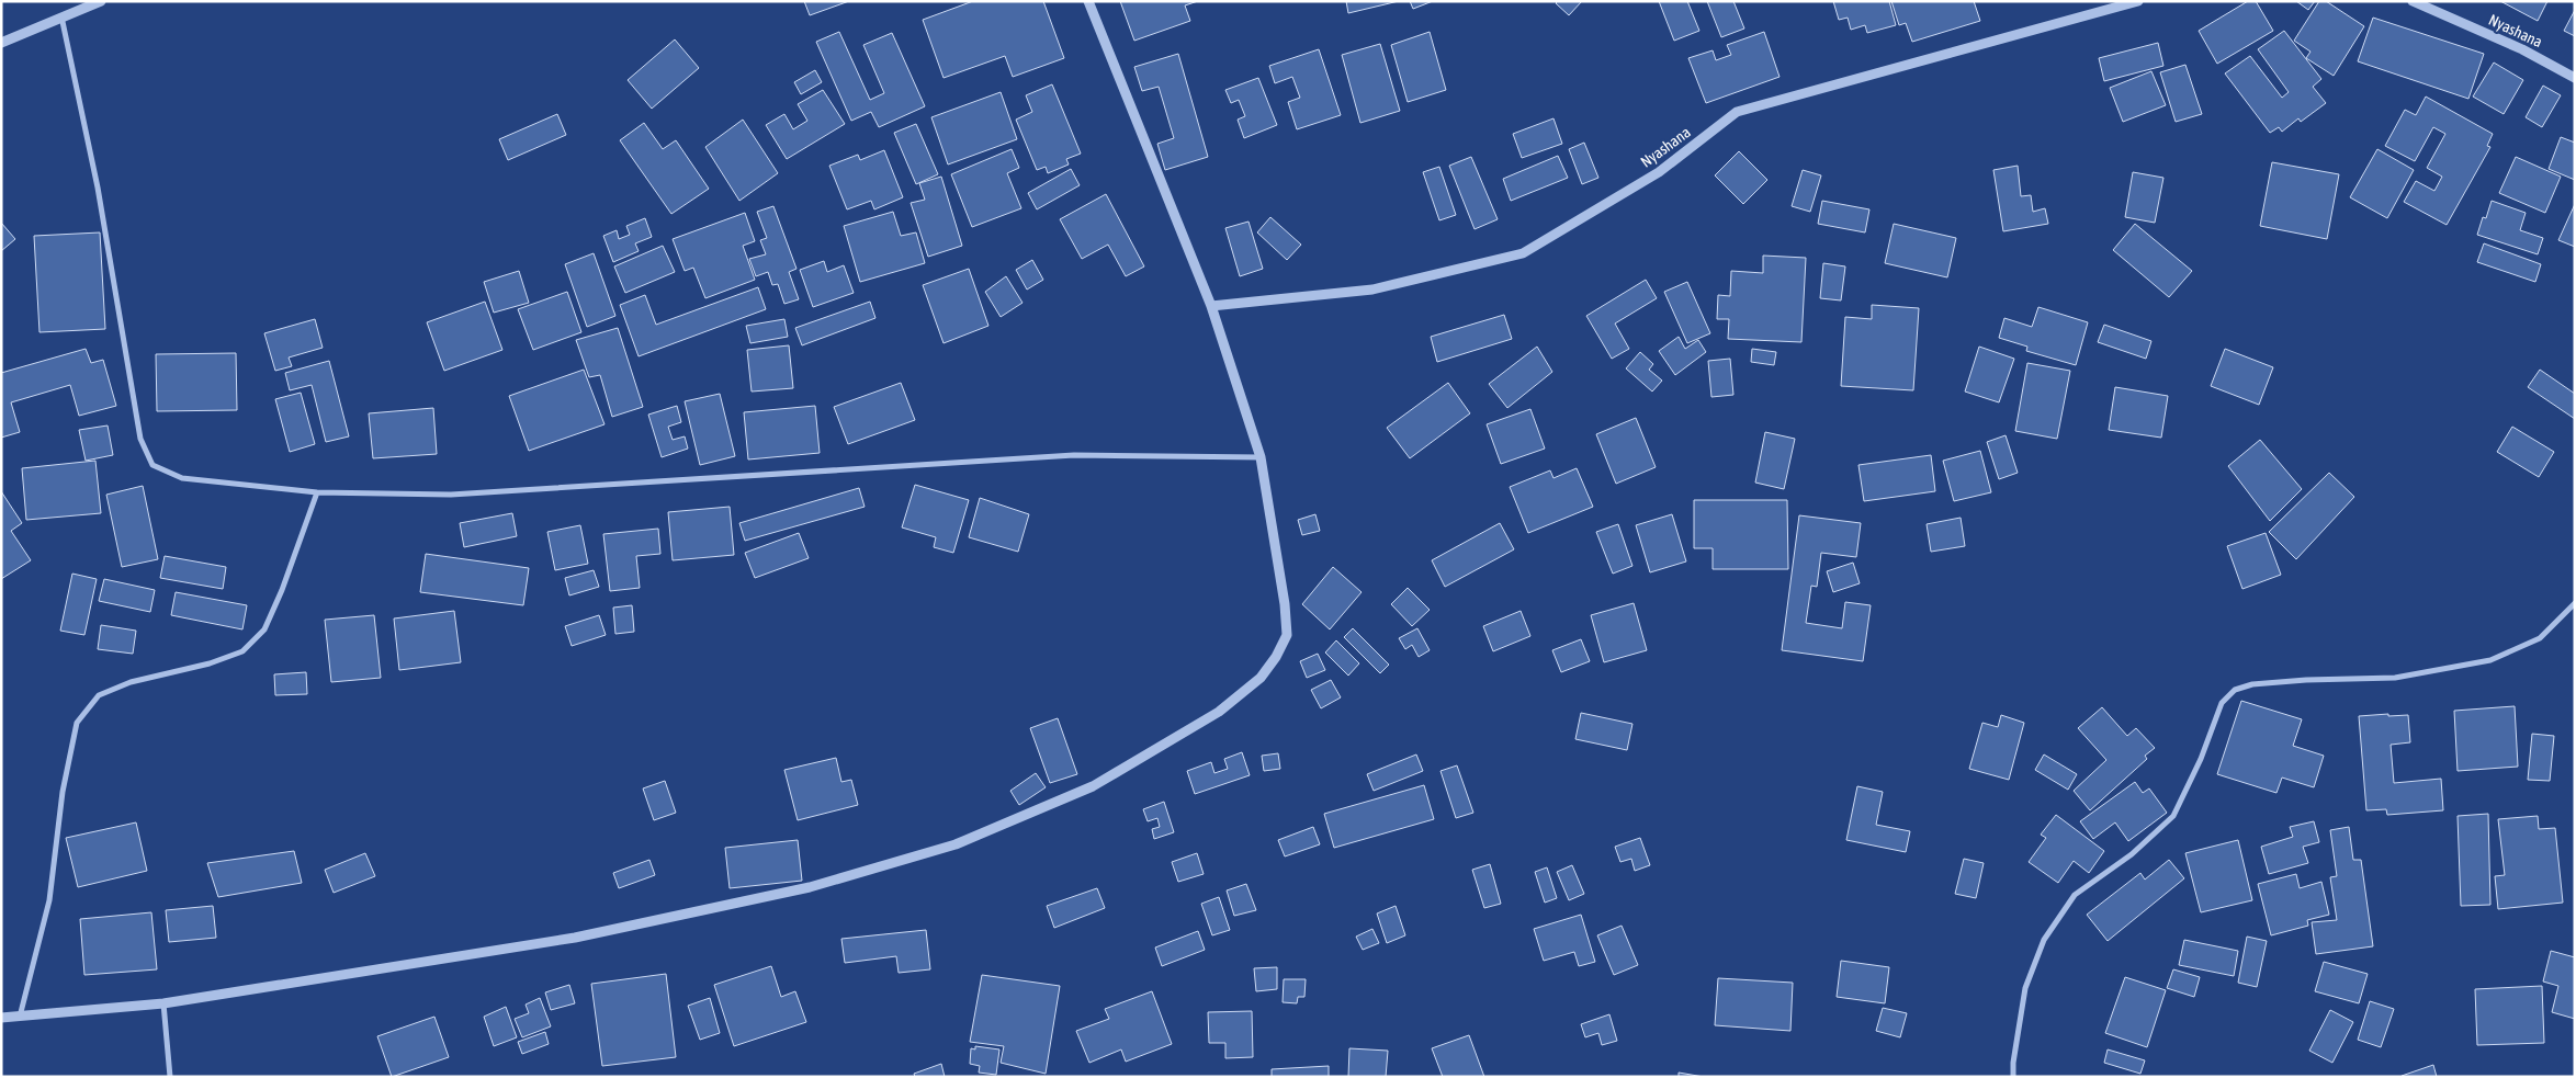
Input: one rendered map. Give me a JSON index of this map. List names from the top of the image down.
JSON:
{
  "streets": {
    "street": ["Nyashana"]
  }
}
